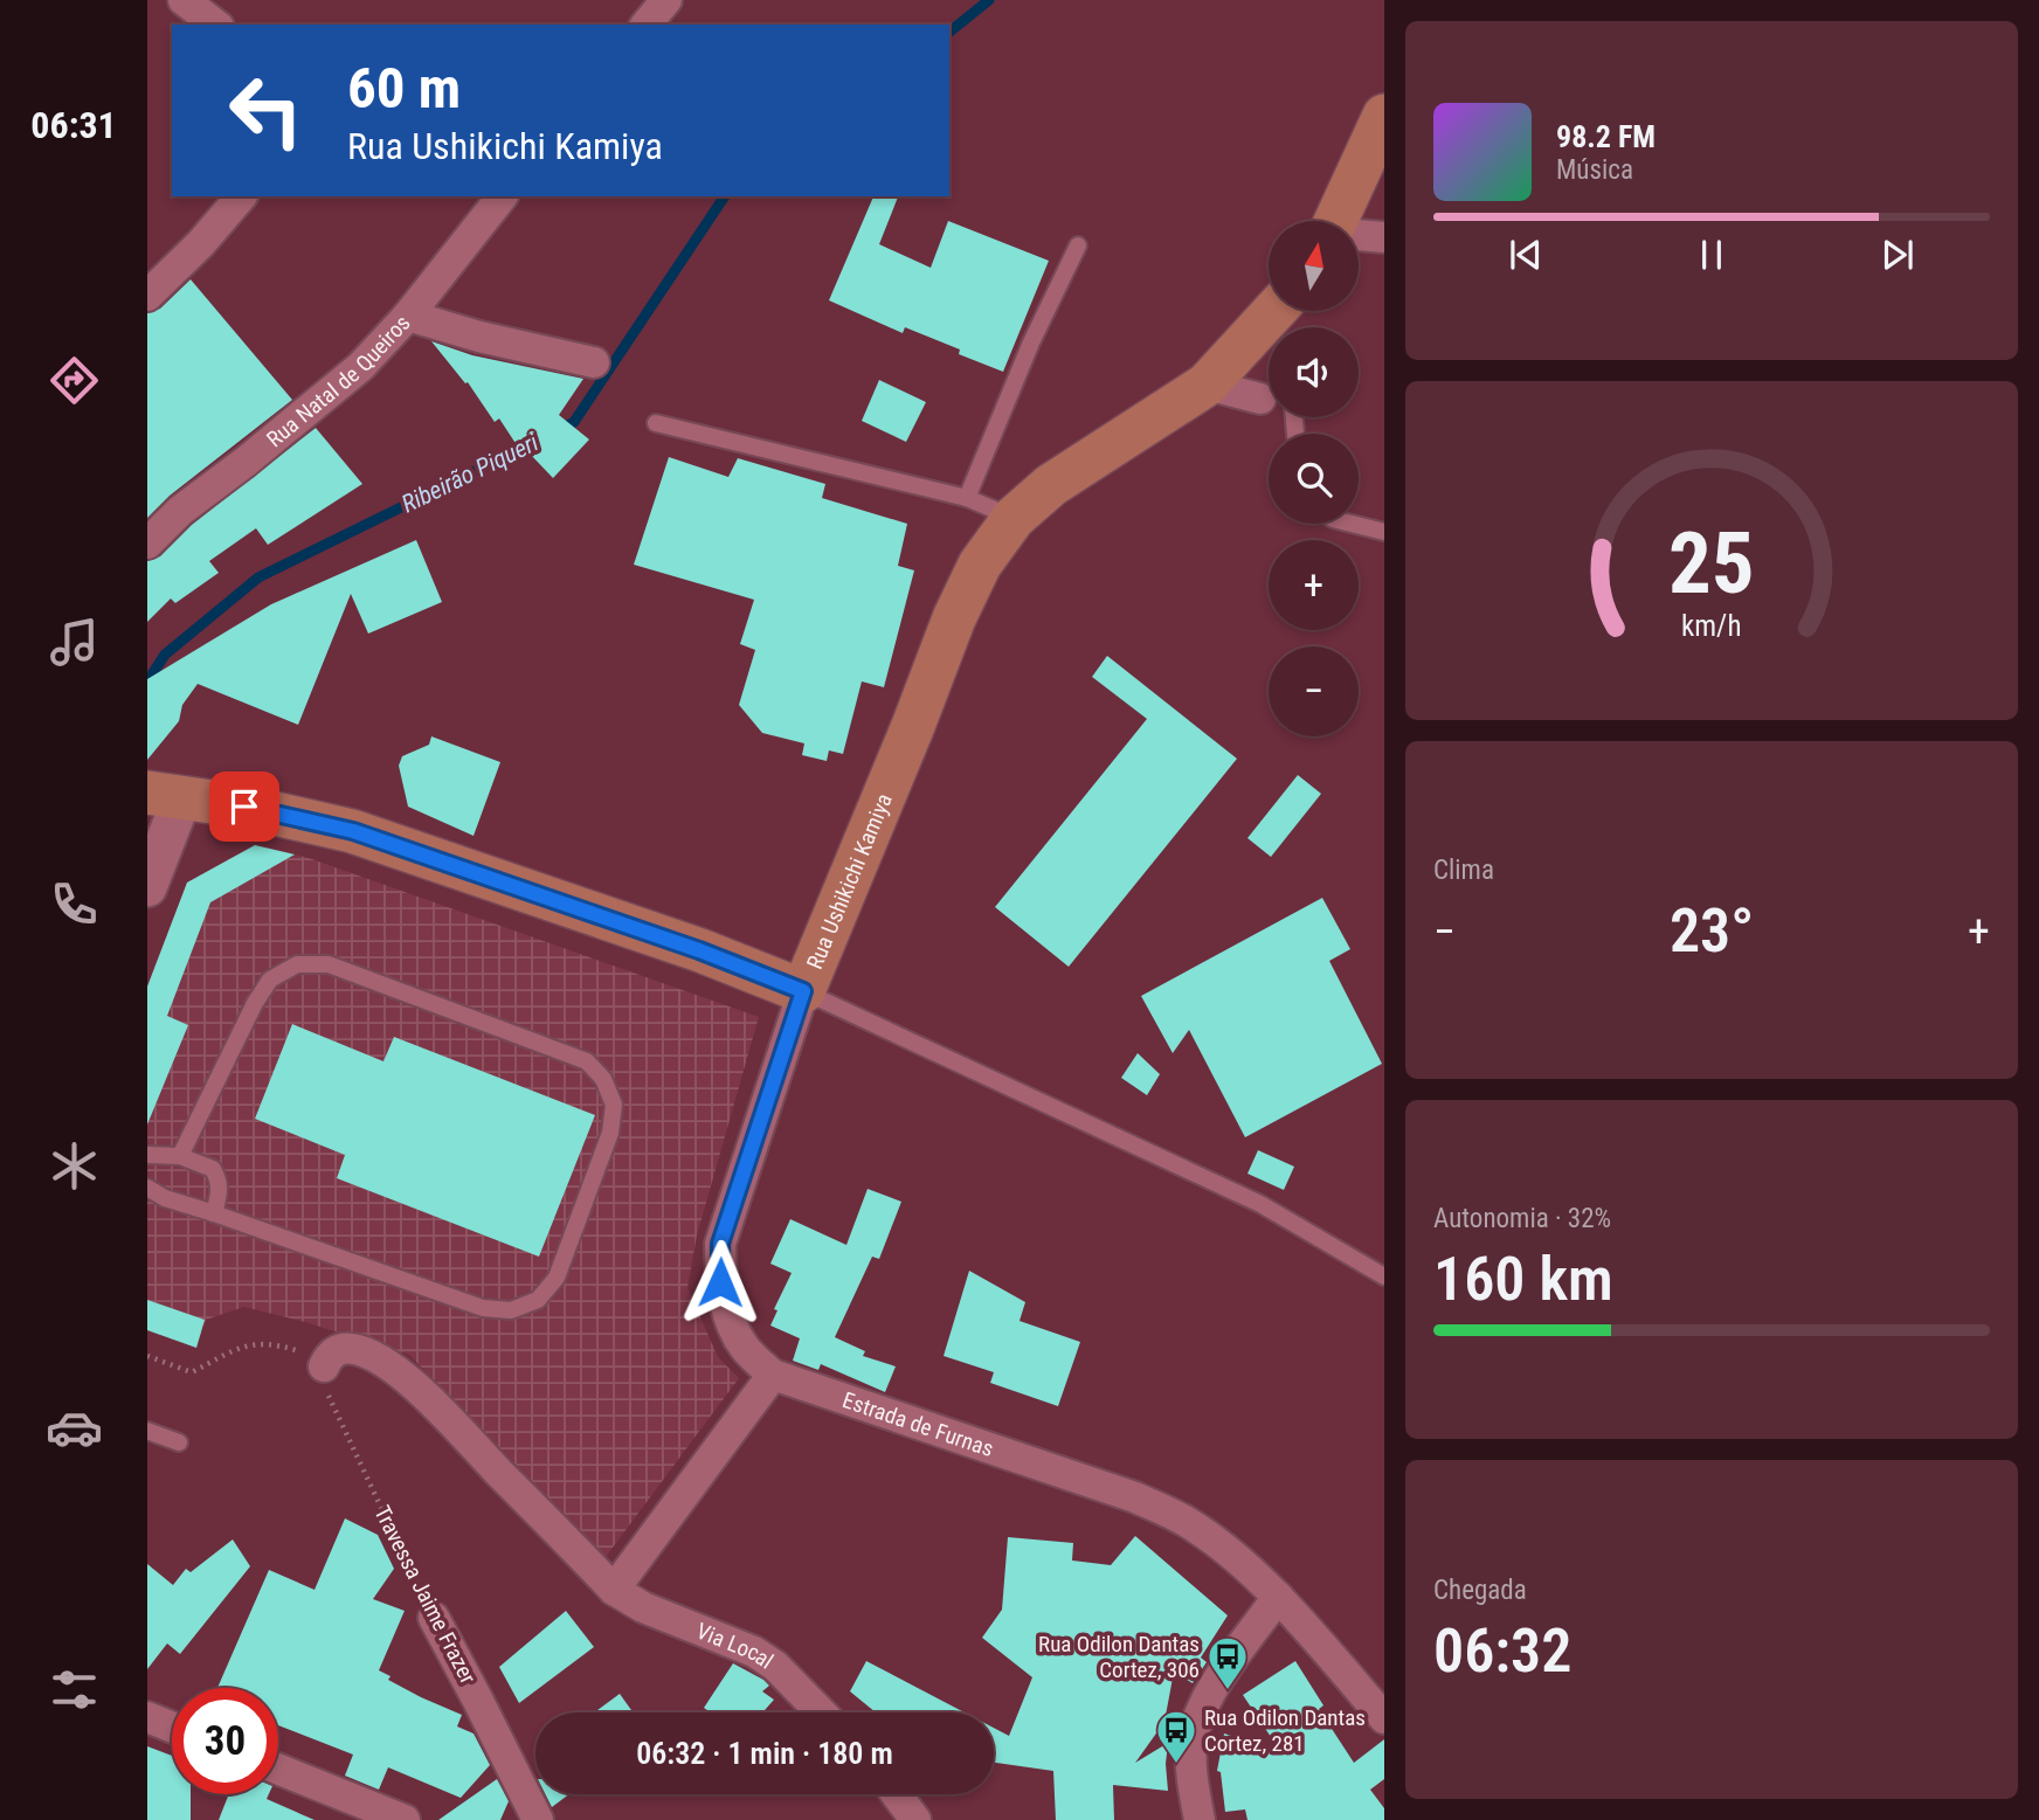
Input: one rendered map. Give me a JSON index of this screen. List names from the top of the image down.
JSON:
{
  "streets": {
    "main road": ["Rua Ushikichi Kamiya"],
    "street": [
      "Rua Natal de Queiros",
      "Estrada de Furnas",
      "Travessa Jaime Frazer",
      "Via Local"
    ]
  },
  "crossings": [
    ["Rua Ushikichi Kamiya", "Estrada de Furnas"],
    ["Travessa Jaime Frazer", "Via Local"]
  ],
  "water": ["Ribeirão Piqueri"],
  "places": {
    "bus stop": ["Rua Odilon Dantas Cortez, 306", "Rua Odilon Dantas Cortez, 281"]
  },
  "north": "top",
  "page": {
    "tabs": "06:31",
    "turn": ["60 m", "Rua Ushikichi Kamiya"],
    "song": ["98.2 FM", "Música"],
    "map_buttons": ["+", "−"],
    "tile": [
      "Clima",
      ["Autonomia · 32%", "160 km"],
      ["Chegada", "06:32"]
    ],
    "heat": ["−", "23°", "+"],
    "limit": "30",
    "trip": "06:32 · 1 min · 180 m",
    "gauge": ["25", "km/h"]
  }
}
